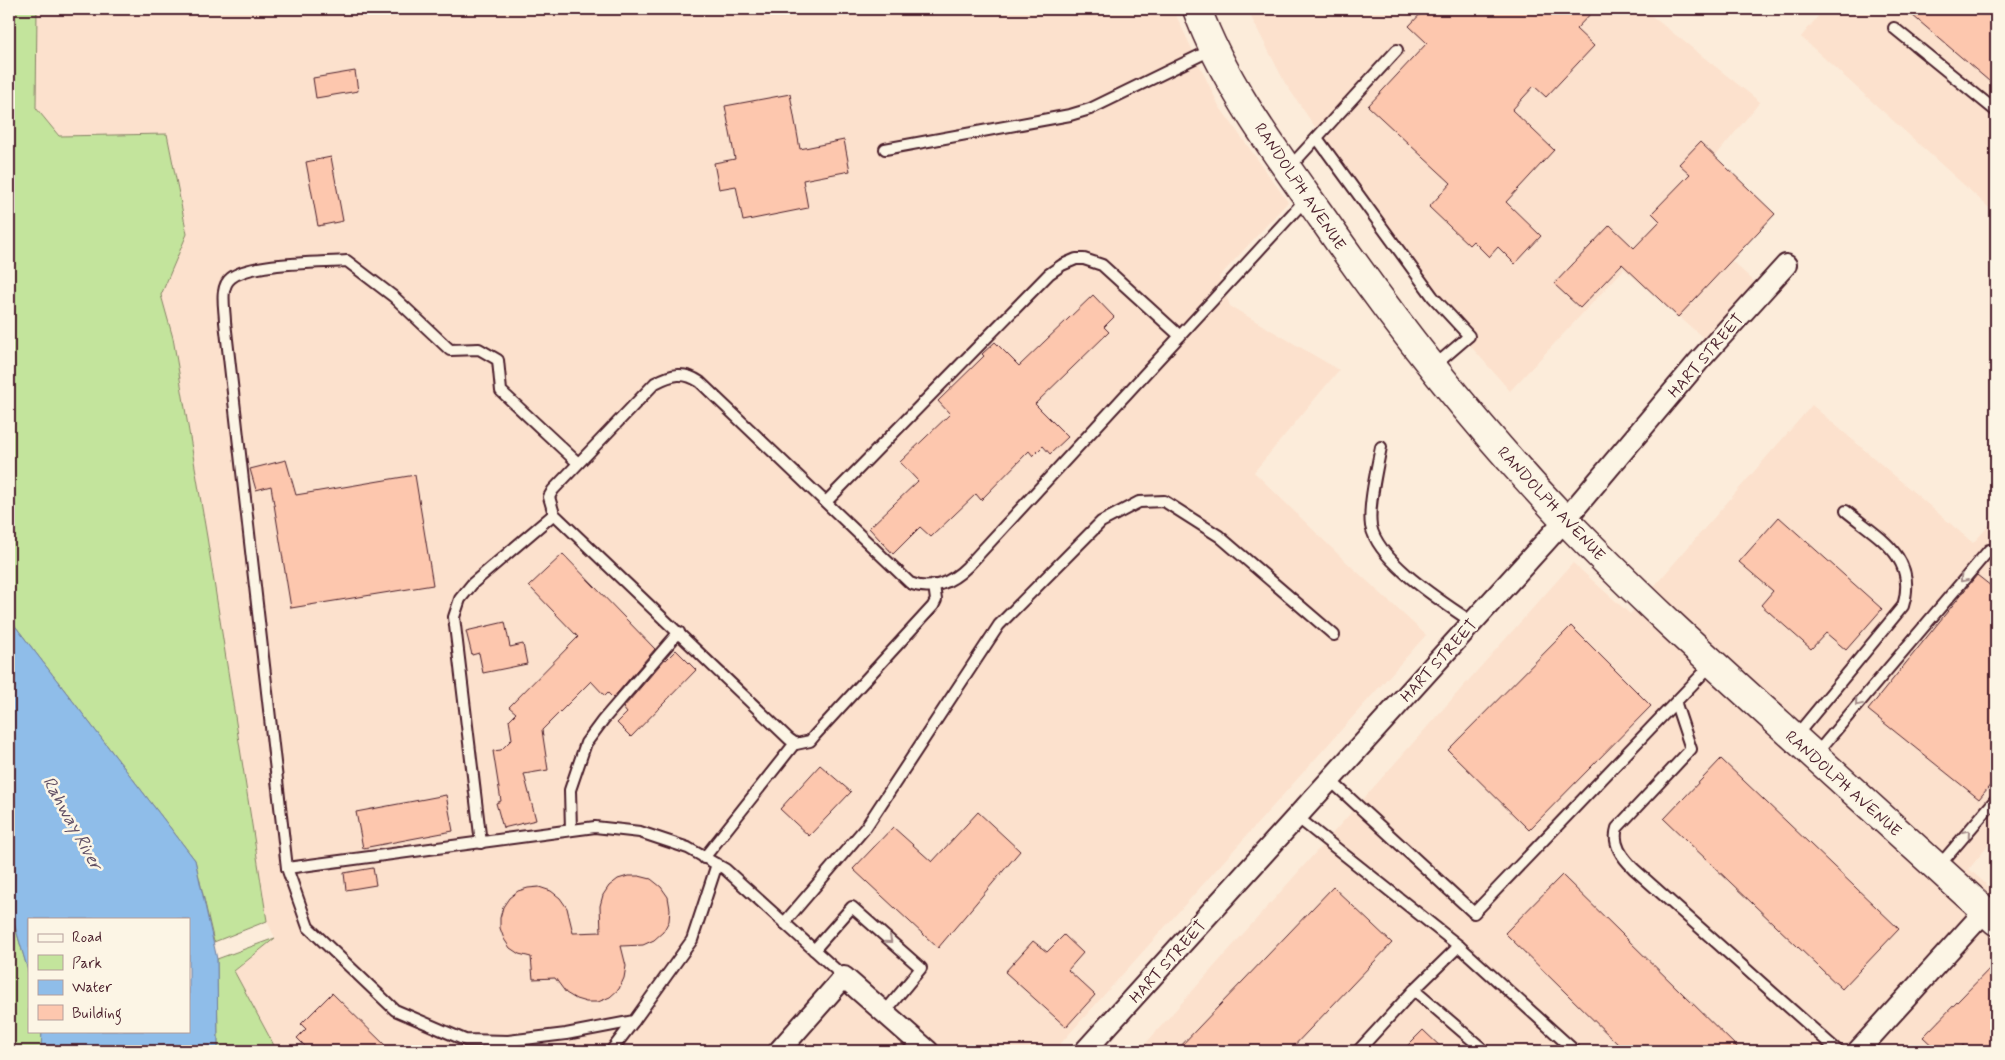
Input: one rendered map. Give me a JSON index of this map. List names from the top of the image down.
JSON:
{
  "streets": {
    "main road": ["RANDOLPH AVENUE"],
    "street": ["HART STREET"]
  },
  "crossings": [
    ["RANDOLPH AVENUE", "HART STREET"]
  ],
  "water": ["Rahway River"],
  "legend": [
    "Road",
    "Park",
    "Water",
    "Building"
  ]
}
